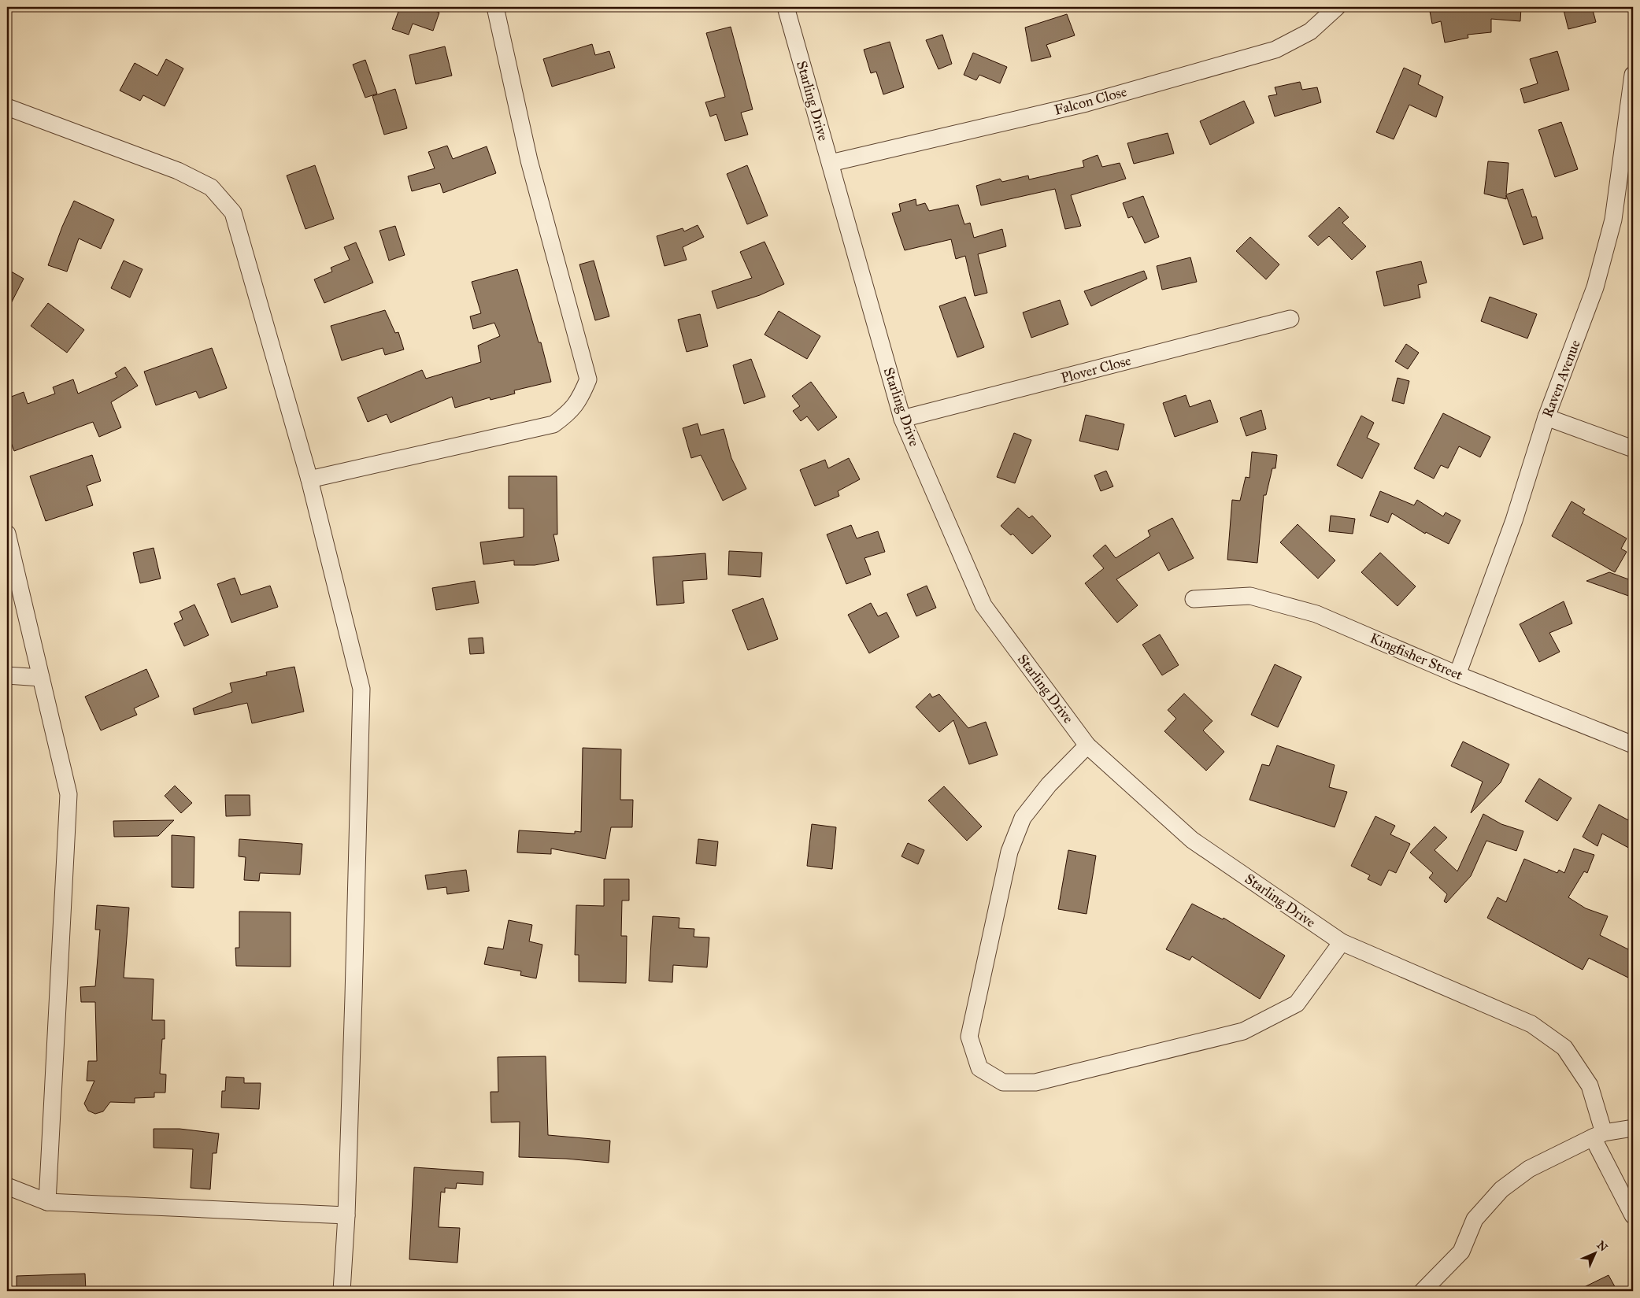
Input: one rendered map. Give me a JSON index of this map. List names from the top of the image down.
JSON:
{
  "streets": {
    "street": [
      "Starling Drive",
      "Falcon Close",
      "Plover Close",
      "Raven Avenue",
      "Kingfisher Street"
    ]
  },
  "crossings": [
    ["Starling Drive", "Falcon Close"],
    ["Starling Drive", "Plover Close"],
    ["Raven Avenue", "Kingfisher Street"]
  ],
  "north": "top right"
}
